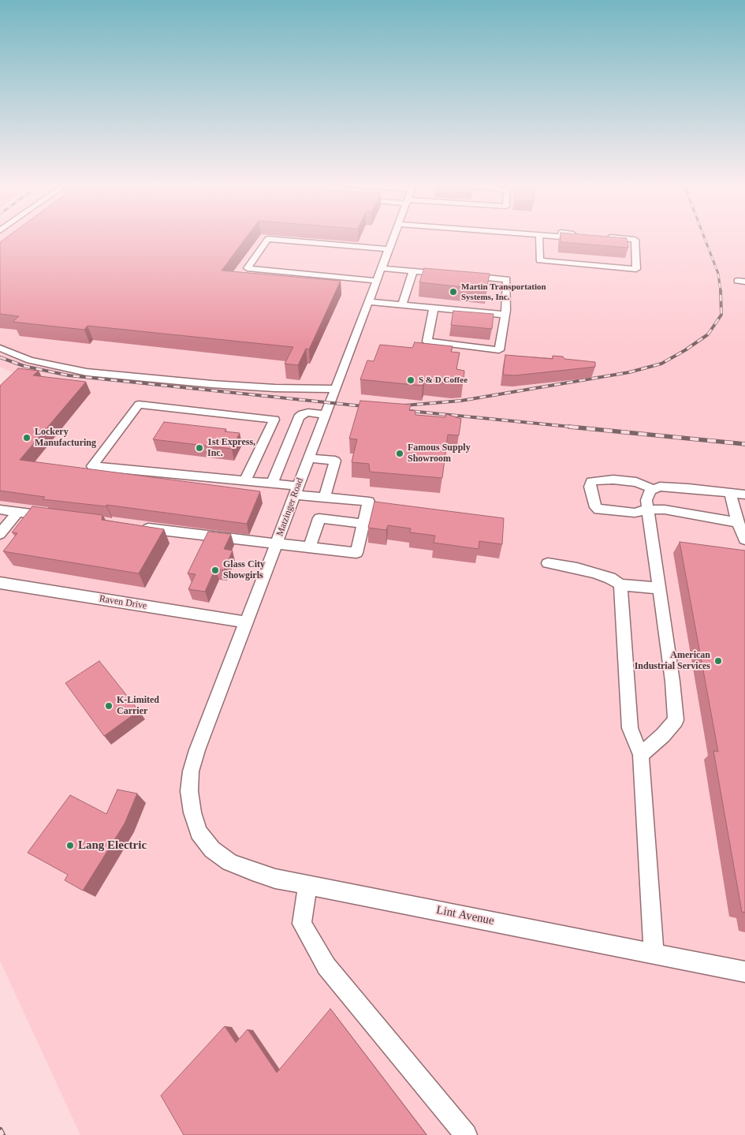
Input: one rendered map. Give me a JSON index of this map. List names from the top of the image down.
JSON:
{
  "streets": {
    "street": ["Matzinger Road", "Raven Drive", "Lint Avenue"]
  },
  "crossings": [
    ["Matzinger Road", "Raven Drive"],
    ["Matzinger Road", "Lint Avenue"]
  ],
  "places": [
    "Martin Transportation Systems, Inc.",
    "S & D Coffee",
    "Lockery Manufacturing",
    "1st Express, Inc.",
    "Famous Supply Showroom",
    "Glass City Showgirls",
    "American Industrial Services",
    "K-Limited Carrier",
    "Lang Electric"
  ]
}
